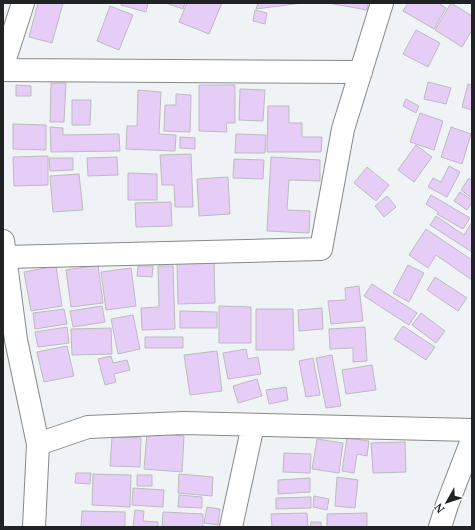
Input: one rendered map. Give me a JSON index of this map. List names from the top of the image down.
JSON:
{
  "north": "bottom left"
}
